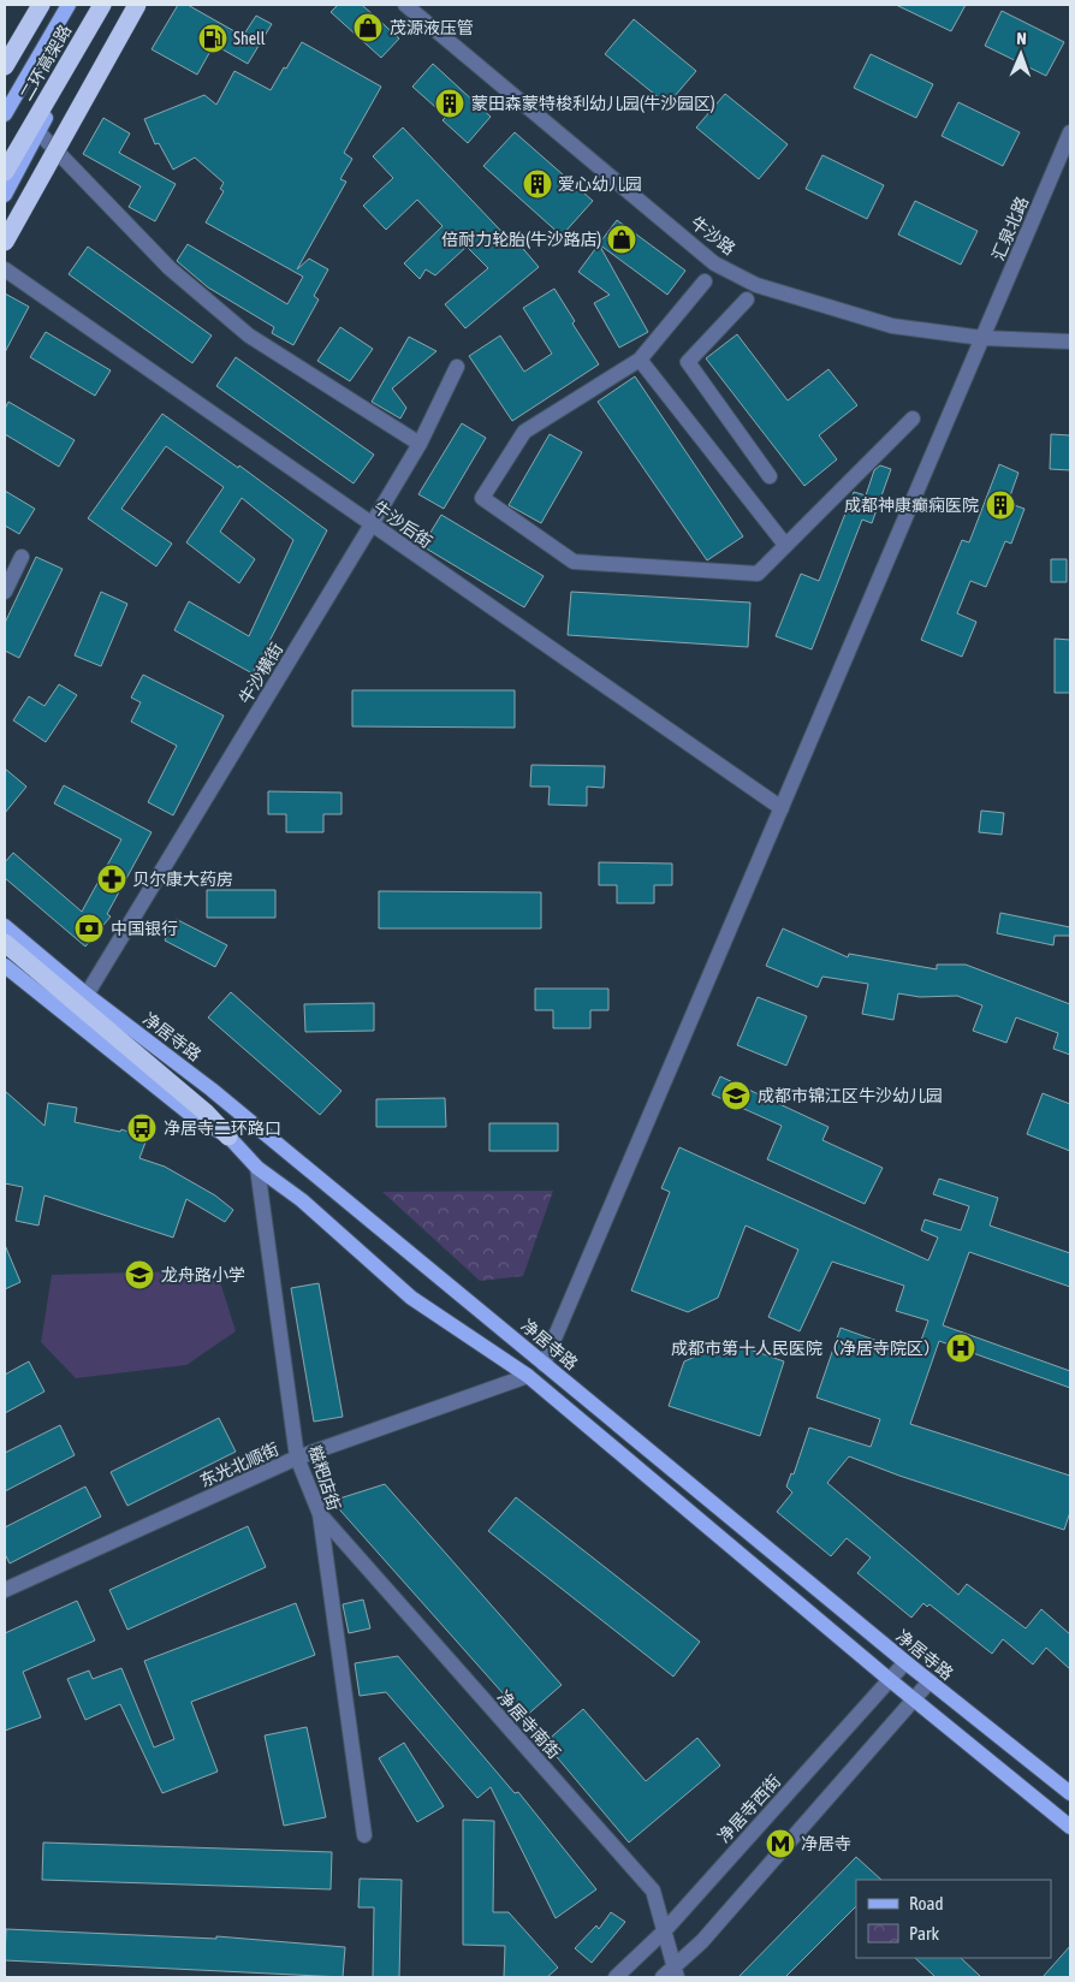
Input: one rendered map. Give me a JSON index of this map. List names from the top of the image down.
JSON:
{
  "streets": {
    "highway": ["二环高架路"],
    "main road": ["净居寺路"],
    "street": [
      "汇泉北路",
      "牛沙路",
      "牛沙后街",
      "牛沙横街",
      "东光北顺街",
      "糍粑店街",
      "净居寺南街",
      "净居寺西街"
    ]
  },
  "crossings": [
    ["汇泉北路", "牛沙路"],
    ["汇泉北路", "牛沙后街"],
    ["汇泉北路", "净居寺路"],
    ["牛沙后街", "牛沙横街"],
    ["牛沙横街", "净居寺路"],
    ["净居寺路", "净居寺西街"],
    ["东光北顺街", "糍粑店街"],
    ["糍粑店街", "净居寺南街"],
    ["净居寺南街", "净居寺西街"]
  ],
  "places": {
    "shop": ["茂源液压管", "倍耐力轮胎(牛沙路店)"],
    "fuel station": ["Shell"],
    "building": ["蒙田森蒙特梭利幼儿园(牛沙园区)", "爱心幼儿园", "成都神康癫痫医院"],
    "pharmacy": ["贝尔康大药房"],
    "bank": ["中国银行"],
    "school or university": ["成都市锦江区牛沙幼儿园", "龙舟路小学"],
    "bus stop": ["净居寺二环路口"],
    "hospital": ["成都市第十人民医院（净居寺院区）"],
    "metro station": ["净居寺"]
  },
  "legend": ["Road", "Park"],
  "north": "top"
}
